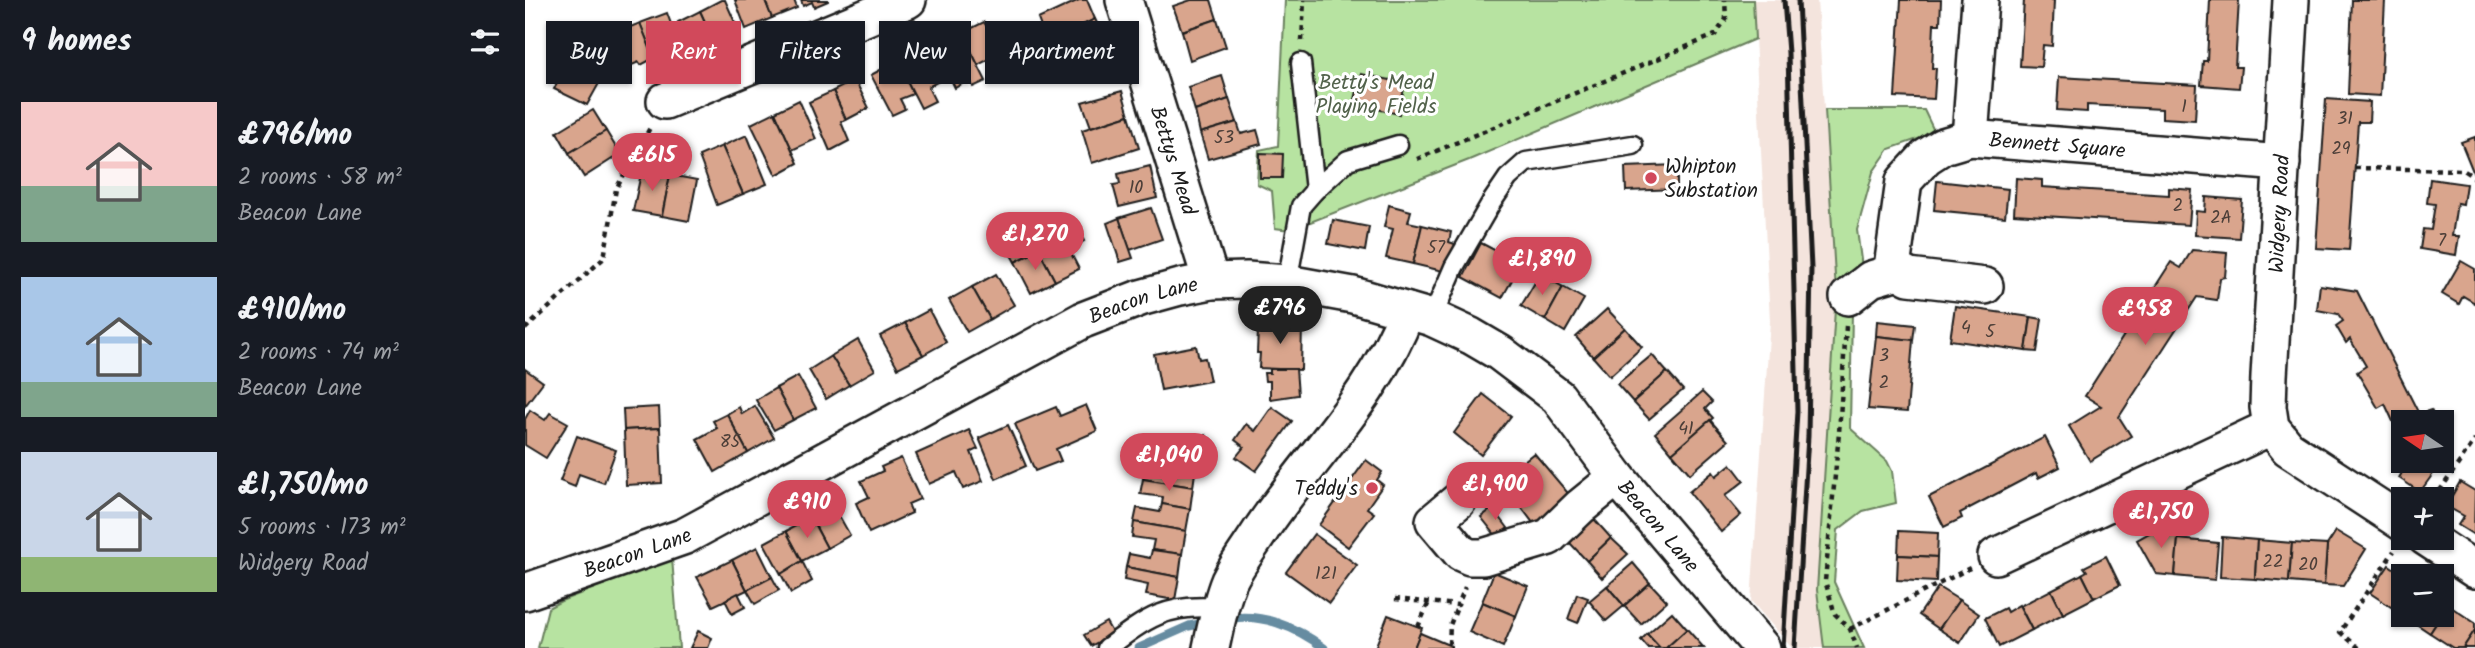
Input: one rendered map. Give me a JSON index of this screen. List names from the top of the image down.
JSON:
{
  "streets": {
    "street": [
      "Bennett Square",
      "Bettys Mead",
      "Widgery Road",
      "Beacon Lane"
    ]
  },
  "crossings": [
    ["Bennett Square", "Widgery Road"],
    ["Bettys Mead", "Beacon Lane"]
  ],
  "parks": ["Betty's Mead Playing Fields"],
  "places": ["Whipton Substation", "Teddy's"],
  "house_numbers": [
    "1",
    "31",
    "53",
    "29",
    "10",
    "2",
    "2A",
    "7",
    "57",
    "4",
    "5",
    "3",
    "2",
    "41",
    "85",
    "22",
    "20",
    "121"
  ],
  "north": "left",
  "page": {
    "heading": "9 homes",
    "chip": [
      "Buy",
      "Rent",
      "Filters",
      "New",
      "Apartment"
    ],
    "list": [
      {
        "name": "£796/mo",
        "note": "2 rooms · 58 m² · Beacon Lane"
      },
      {
        "name": "£910/mo",
        "note": "2 rooms · 74 m² · Beacon Lane"
      },
      {
        "name": "£1,750/mo",
        "note": "5 rooms · 173 m² · Widgery Road"
      }
    ],
    "price": [
      "£615",
      "£1,270",
      "£1,890",
      "£796",
      "£958",
      "£1,040",
      "£1,900",
      "£910",
      "£1,750"
    ],
    "map_buttons": ["+", "−"]
  }
}
